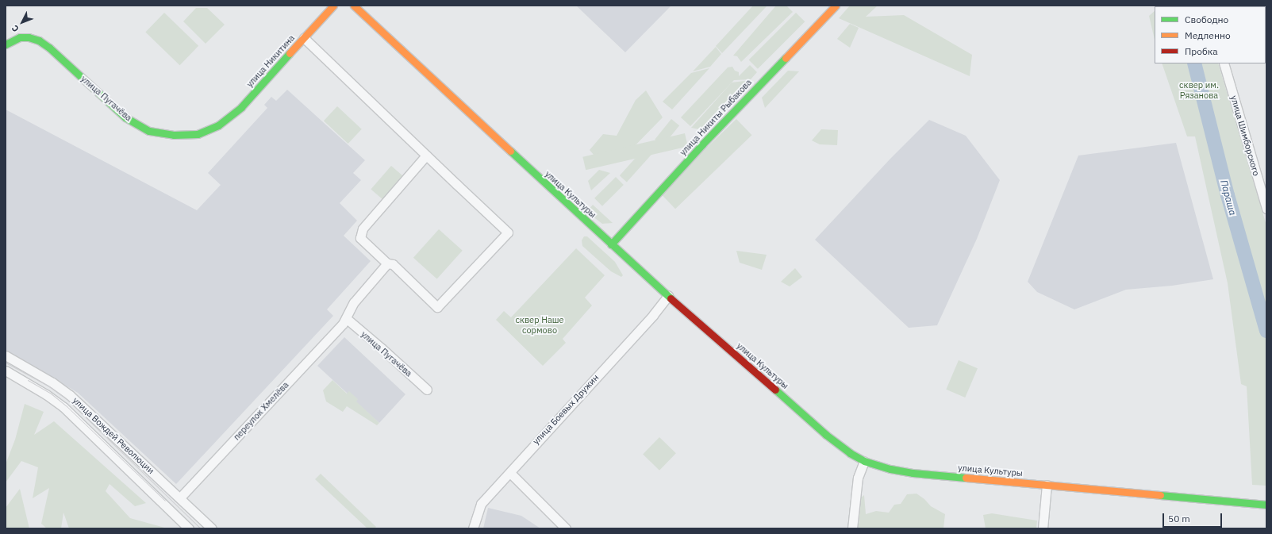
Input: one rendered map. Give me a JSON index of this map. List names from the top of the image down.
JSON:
{
  "streets": {
    "main road": [
      "улица Никитина",
      "улица Пугачёва",
      "улица Никиты Рыбакова",
      "улица Культуры"
    ],
    "street": [
      "улица Шимборского",
      "улица Боевых Дружин",
      "переулок Хмелёва",
      "улица Вождей Революции"
    ]
  },
  "crossings": [
    ["улица Никитина", "улица Пугачёва"],
    ["улица Пугачёва", "переулок Хмелёва"],
    ["улица Никиты Рыбакова", "улица Культуры"],
    ["улица Культуры", "улица Боевых Дружин"],
    ["переулок Хмелёва", "улица Вождей Революции"]
  ],
  "water": ["Параша"],
  "parks": ["сквер им. Рязанова", "сквер Наше сормово"],
  "legend": ["Свободно", "Медленно", "Пробка"],
  "scale_bar": "50 m",
  "north": "bottom left"
}
